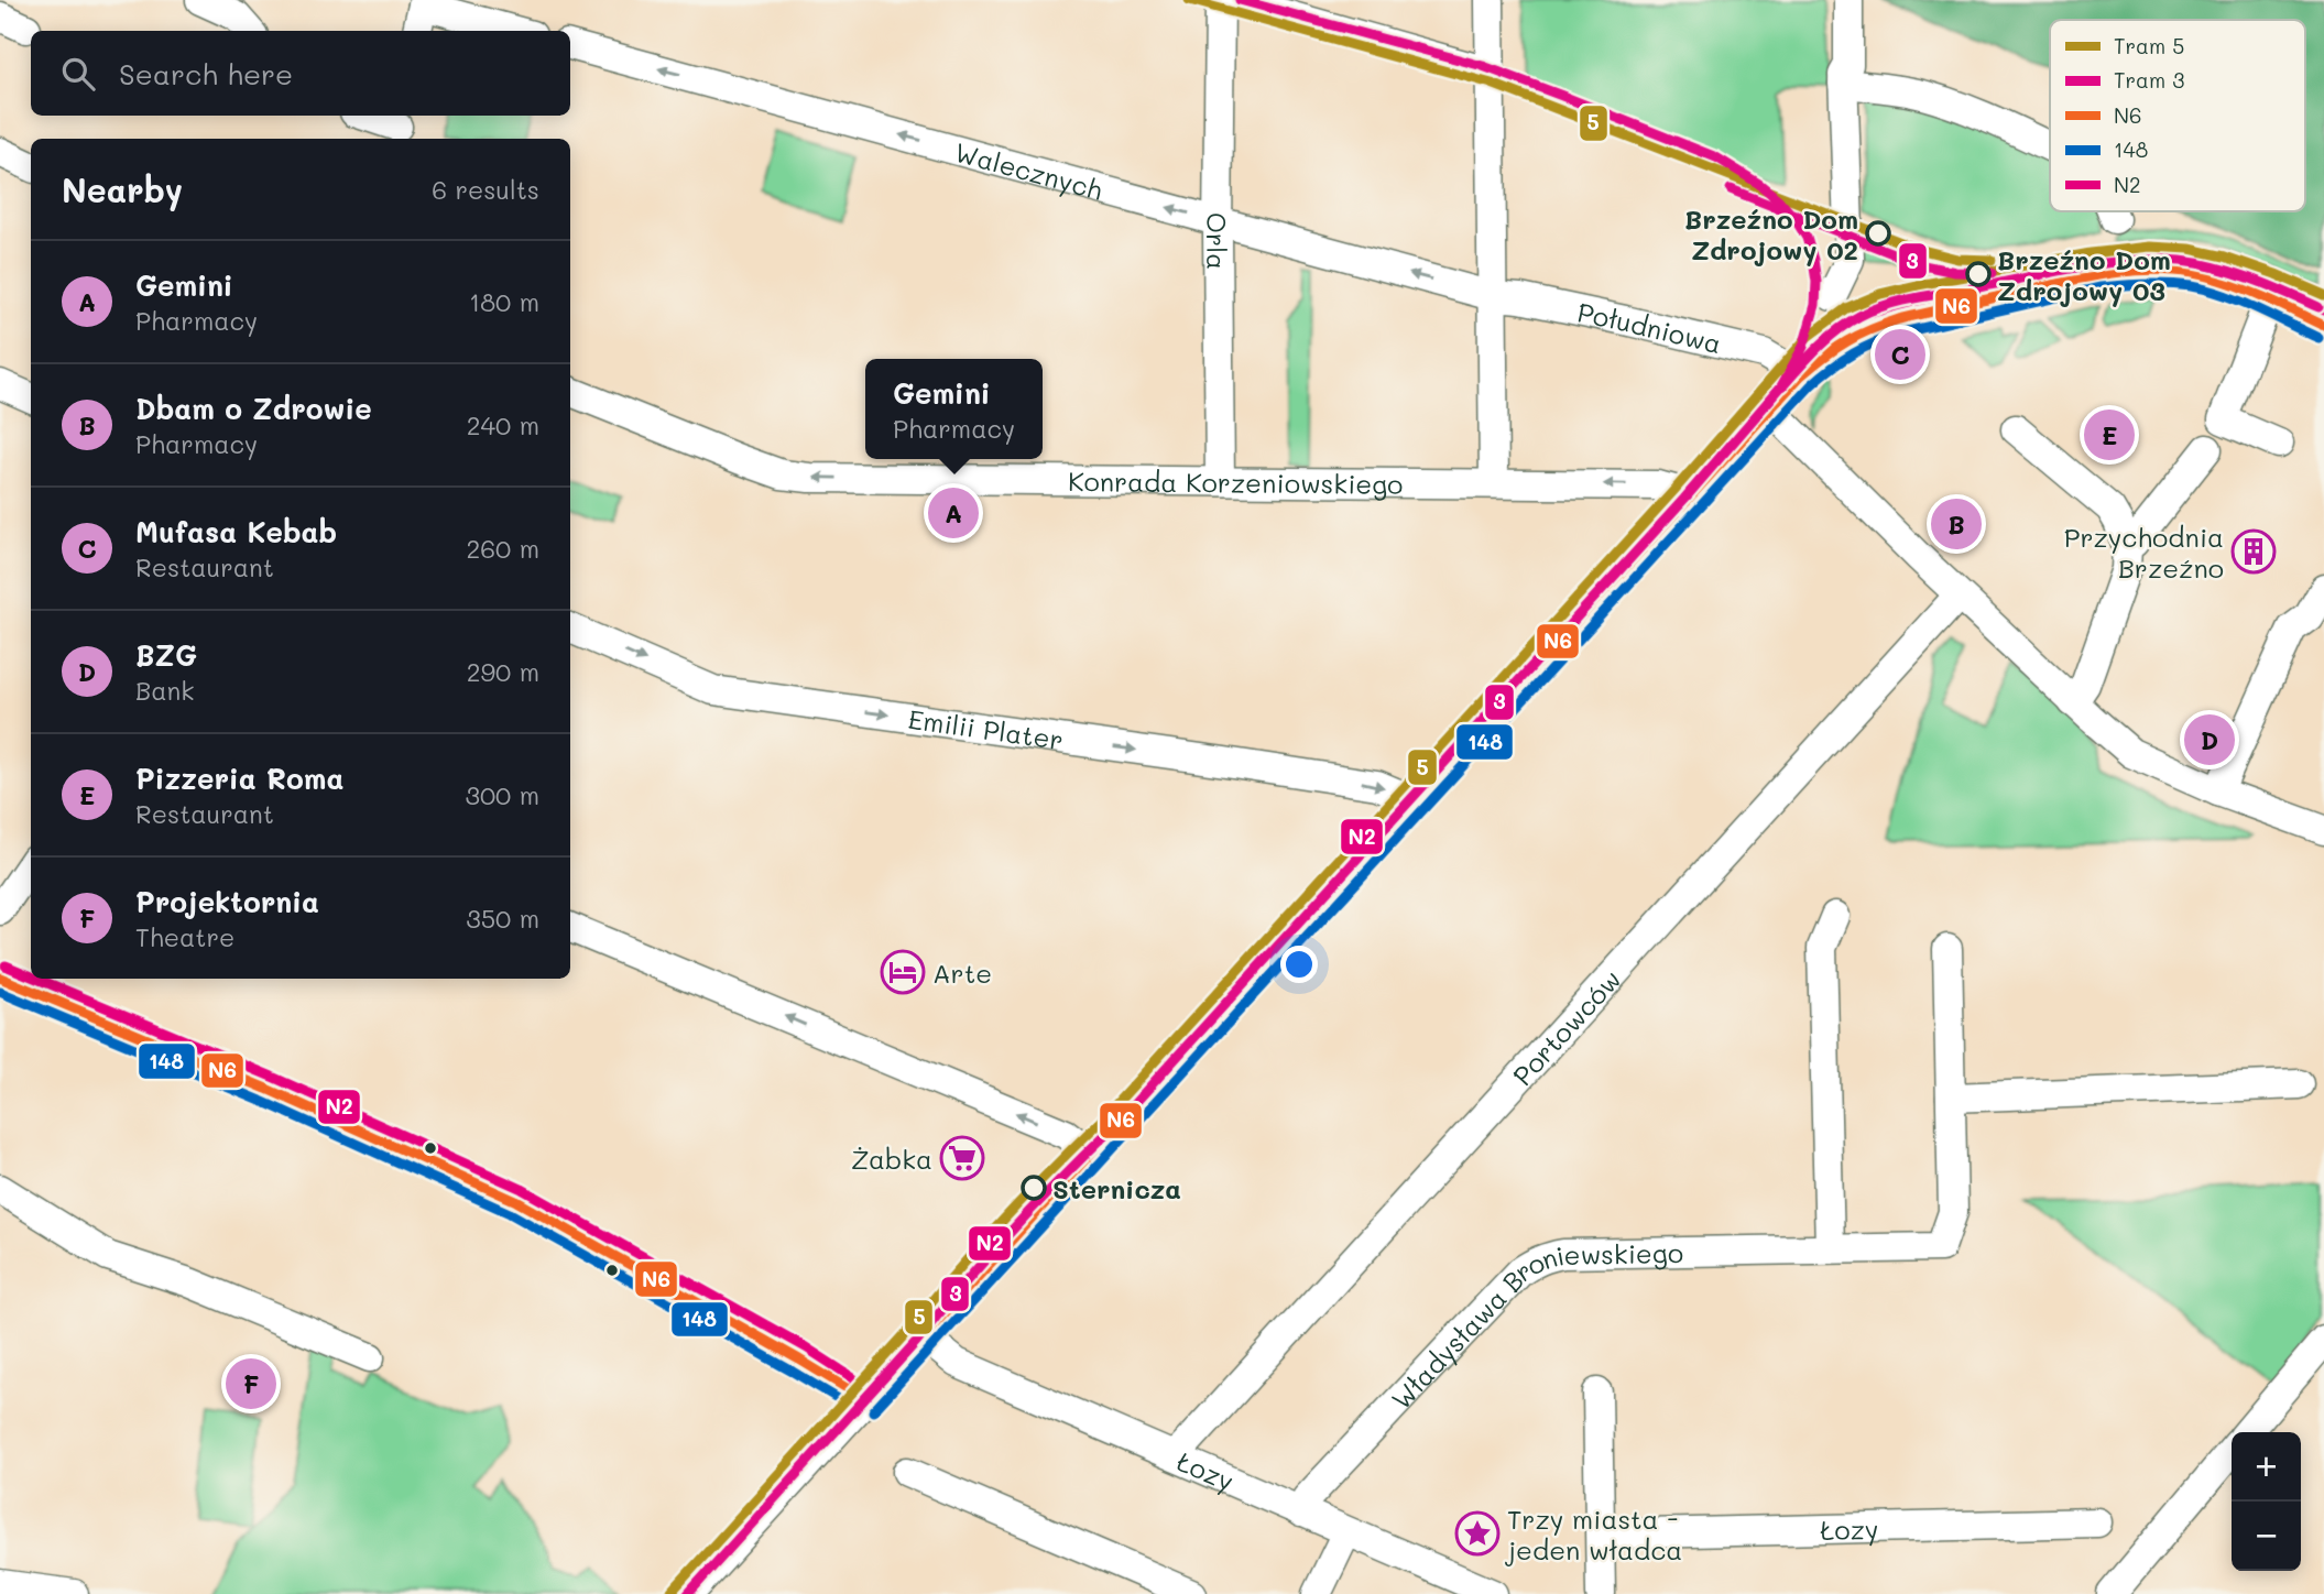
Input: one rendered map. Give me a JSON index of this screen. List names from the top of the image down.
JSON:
{
  "streets": {
    "street": [
      "Walecznych",
      "Orla",
      "Południowa",
      "Konrada Korzeniowskiego",
      "Emilii Plater",
      "Portowców",
      "Władysława Broniewskiego",
      "Łozy"
    ]
  },
  "crossings": [
    ["Walecznych", "Orla"],
    ["Walecznych", "Południowa"],
    ["Orla", "Konrada Korzeniowskiego"],
    ["Portowców", "Łozy"],
    ["Władysława Broniewskiego", "Łozy"]
  ],
  "one_way": ["Walecznych", "Konrada Korzeniowskiego", "Emilii Plater"],
  "places": {
    "other": ["Brzeźno Dom Zdrojowy 02", "Brzeźno Dom Zdrojowy 03", "Sternicza"],
    "building": ["Przychodnia Brzeźno"],
    "hotel": ["Arte"],
    "supermarket": ["Żabka"],
    "place": ["Trzy miasta - jeden władca"]
  },
  "lines": [
    "tram line 5",
    "tram line 3",
    "transit line N2",
    "transit line N6",
    "transit line 148"
  ],
  "legend": [
    "Tram 5",
    "Tram 3",
    "N6",
    "148",
    "N2"
  ],
  "page": {
    "search": "Search here",
    "heading": ["Nearby", "6 results"],
    "list": [
      {
        "mark": "A",
        "name": "Gemini",
        "note": "Pharmacy",
        "value": "180 m"
      },
      {
        "mark": "B",
        "name": "Dbam o Zdrowie",
        "note": "Pharmacy",
        "value": "240 m"
      },
      {
        "mark": "C",
        "name": "Mufasa Kebab",
        "note": "Restaurant",
        "value": "260 m"
      },
      {
        "mark": "D",
        "name": "BZG",
        "note": "Bank",
        "value": "290 m"
      },
      {
        "mark": "E",
        "name": "Pizzeria Roma",
        "note": "Restaurant",
        "value": "300 m"
      },
      {
        "mark": "F",
        "name": "Projektornia",
        "note": "Theatre",
        "value": "350 m"
      }
    ],
    "pins": [
      "C",
      "E",
      "A",
      "B",
      "D",
      "F"
    ],
    "popup": ["Gemini", "Pharmacy"],
    "map_buttons": ["+", "−"]
  }
}
